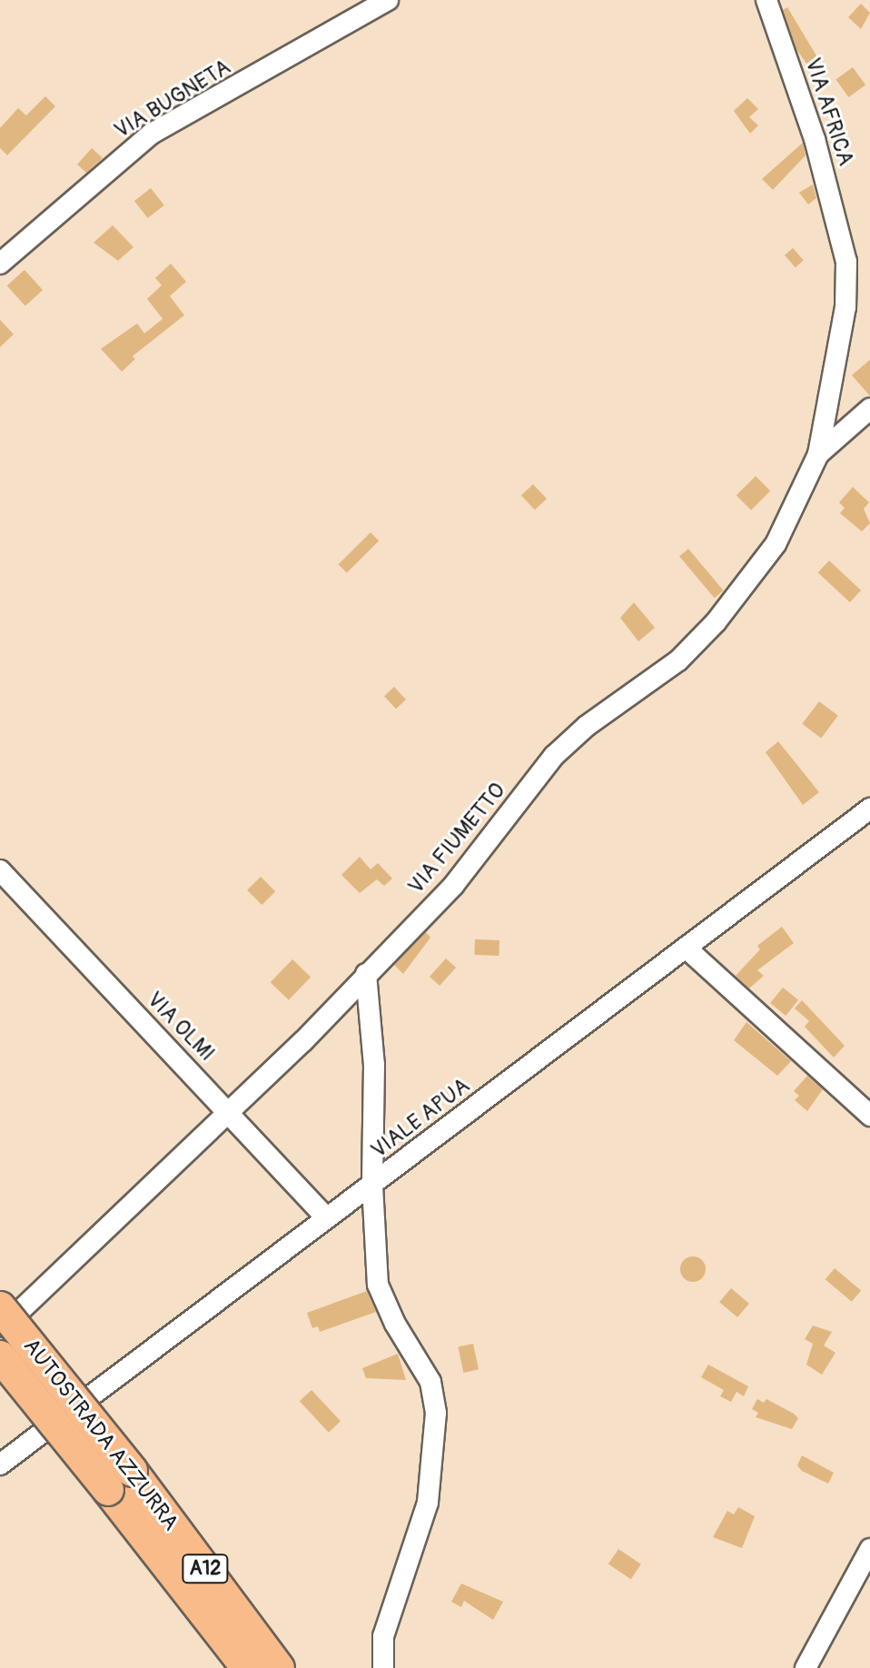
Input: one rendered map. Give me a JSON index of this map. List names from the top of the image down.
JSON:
{
  "streets": {
    "highway": ["AUTOSTRADA AZZURRA", "A12"],
    "street": [
      "VIA BUGNETA",
      "VIA AFRICA",
      "VIA FIUMETTO",
      "VIA OLMI",
      "VIALE APUA"
    ]
  },
  "crossings": [
    ["VIA AFRICA", "VIA FIUMETTO"],
    ["VIA FIUMETTO", "VIA OLMI"],
    ["VIA OLMI", "VIALE APUA"]
  ]
}
